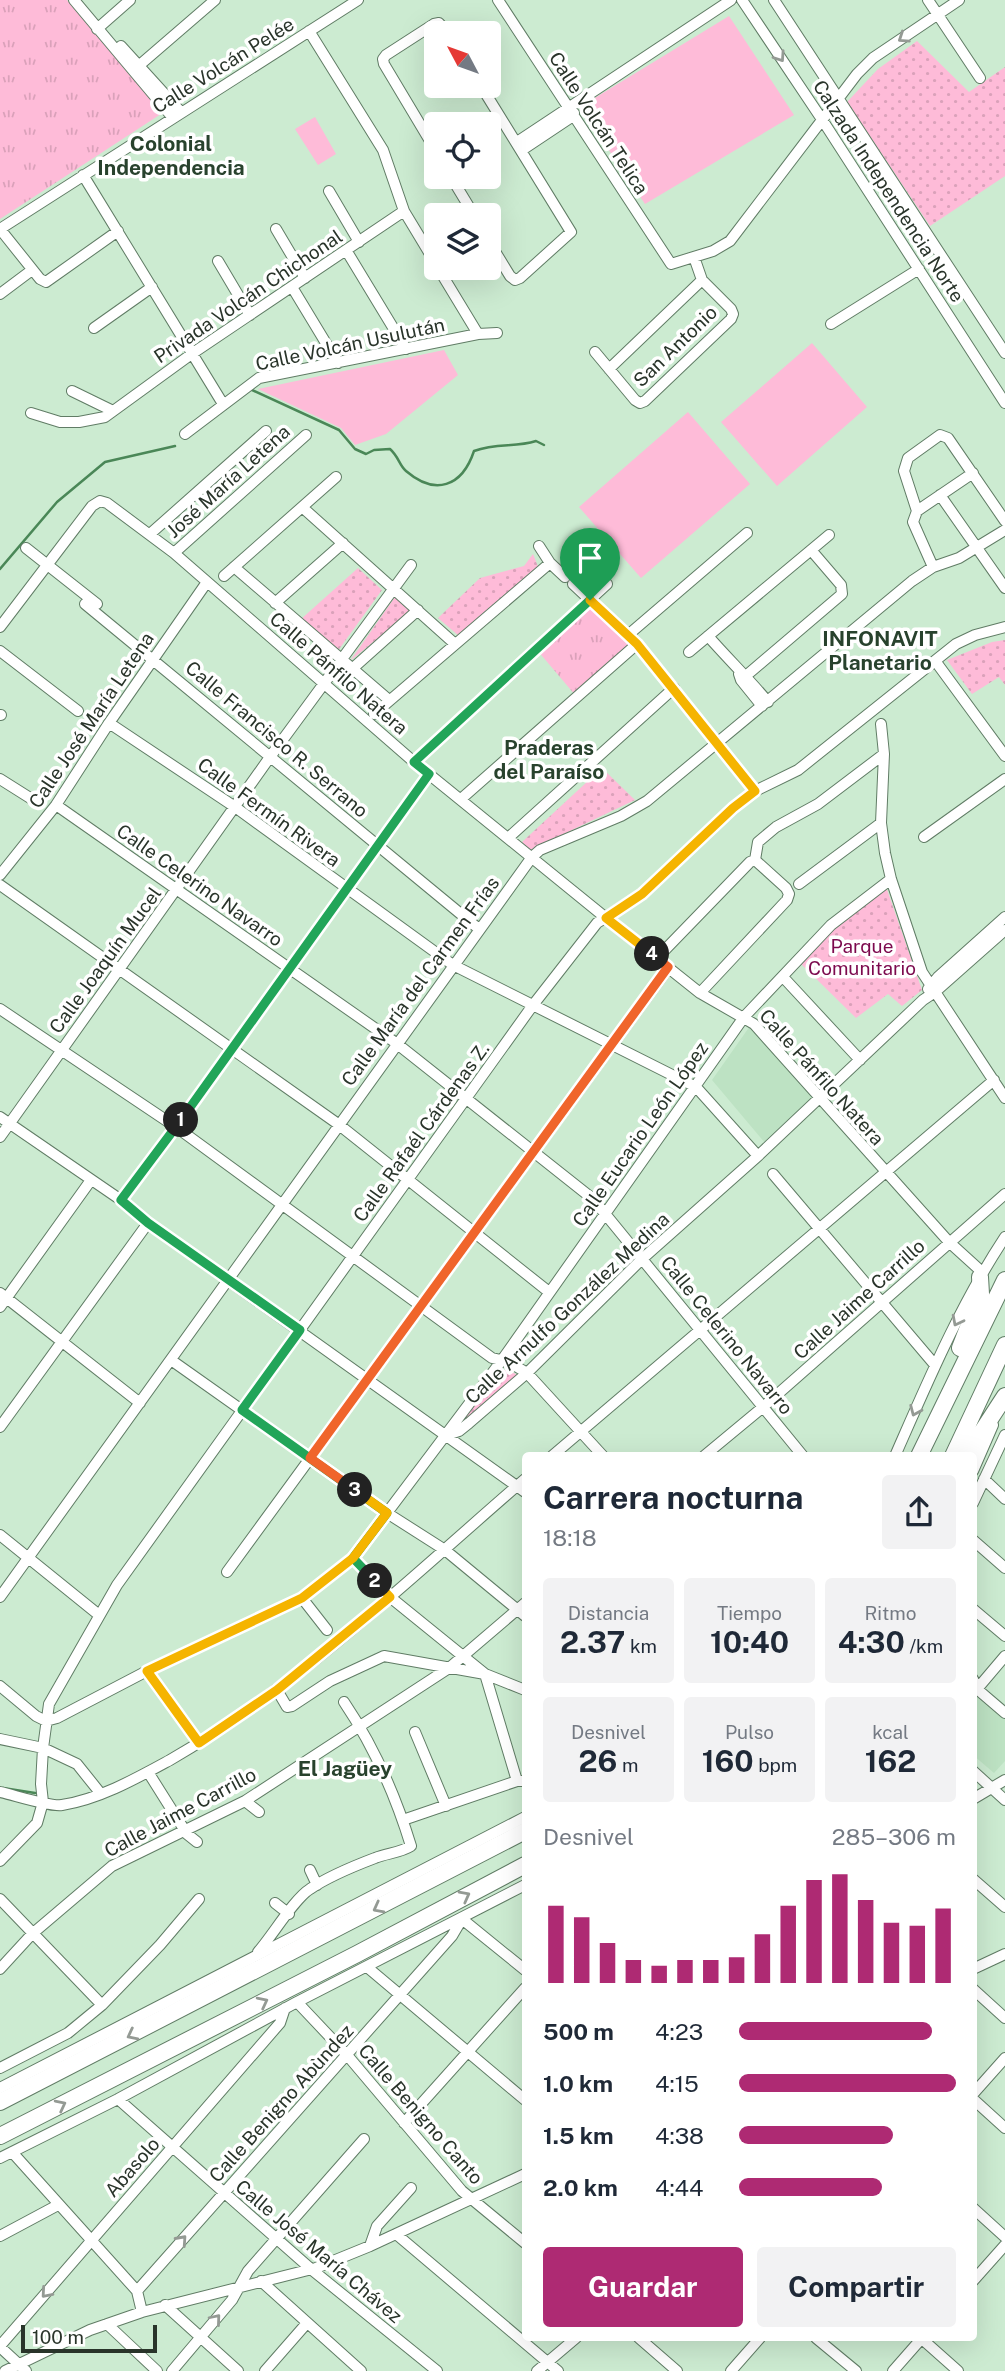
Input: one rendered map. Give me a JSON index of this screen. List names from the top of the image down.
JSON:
{
  "streets": {
    "street": [
      "Calle Volcán Pelée",
      "Calle Volcán Telica",
      "Calzada Independencia Norte",
      "Privada Volcán Chichonal",
      "Calle Volcán Usulután",
      "San Antonio",
      "José María Letena",
      "Calle Pánfilo Natera",
      "Calle José María Letena",
      "Calle Francisco R. Serrano",
      "Calle Fermín Rivera",
      "Calle Celerino Navarro",
      "Calle Joaquín Mucel",
      "Calle María del Carmen Frías",
      "Calle Rafaél Cárdenas Z.",
      "Calle Eucario León López",
      "Calle Jaime Carrillo",
      "Calle Arnulfo González Medina",
      "Calle Benigno Abùndez",
      "Calle Benigno Canto",
      "Abasolo",
      "Calle José María Chávez"
    ]
  },
  "crossings": [
    ["Calle Volcán Telica", "San Antonio"],
    ["José María Letena", "Calle Pánfilo Natera"],
    ["Calle Pánfilo Natera", "Calle José María Letena"],
    ["Calle Pánfilo Natera", "Calle Joaquín Mucel"],
    ["Calle Pánfilo Natera", "Calle María del Carmen Frías"],
    ["Calle Pánfilo Natera", "Calle Rafaél Cárdenas Z."],
    ["Calle Pánfilo Natera", "Calle Eucario León López"],
    ["Calle Pánfilo Natera", "Calle Jaime Carrillo"],
    ["Calle Pánfilo Natera", "Calle Arnulfo González Medina"],
    ["Calle José María Letena", "Calle Francisco R. Serrano"],
    ["Calle José María Letena", "Calle Fermín Rivera"],
    ["Calle José María Letena", "Calle Celerino Navarro"],
    ["Calle Francisco R. Serrano", "Calle Joaquín Mucel"],
    ["Calle Francisco R. Serrano", "Calle María del Carmen Frías"],
    ["Calle Fermín Rivera", "Calle Joaquín Mucel"],
    ["Calle Fermín Rivera", "Calle María del Carmen Frías"],
    ["Calle Fermín Rivera", "Calle Rafaél Cárdenas Z."],
    ["Calle Fermín Rivera", "Calle Eucario León López"],
    ["Calle Fermín Rivera", "Calle Arnulfo González Medina"],
    ["Calle Celerino Navarro", "Calle Joaquín Mucel"],
    ["Calle Celerino Navarro", "Calle María del Carmen Frías"],
    ["Calle Celerino Navarro", "Calle Rafaél Cárdenas Z."],
    ["Calle Celerino Navarro", "Calle Eucario León López"],
    ["Calle Celerino Navarro", "Calle Jaime Carrillo"],
    ["Calle Celerino Navarro", "Calle Arnulfo González Medina"],
    ["Calle Rafaél Cárdenas Z.", "Calle Arnulfo González Medina"],
    ["Calle Eucario León López", "Calle Arnulfo González Medina"],
    ["Calle Benigno Abùndez", "Calle Benigno Canto"],
    ["Calle Benigno Abùndez", "Calle José María Chávez"],
    ["Abasolo", "Calle José María Chávez"]
  ],
  "districts": [
    "Colonial Independencia",
    "INFONAVIT Planetario",
    "Praderas del Paraíso",
    "El Jagüey"
  ],
  "parks": ["Parque Comunitario"],
  "scale_bar": "100 m",
  "north": "top left",
  "page": {
    "pins": [
      "4",
      "1",
      "3",
      "2"
    ],
    "heading": ["Carrera nocturna", "18:18"],
    "stats": [
      ["Distancia", "2.37 km"],
      ["Tiempo", "10:40"],
      ["Ritmo", "4:30 /km"],
      ["Desnivel", "26 m"],
      ["Pulso", "160 bpm"],
      ["kcal", "162"]
    ],
    "chart": ["Desnivel", "285–306 m"],
    "list": [
      {
        "name": "500 m",
        "note": "4:23"
      },
      {
        "name": "1.0 km",
        "note": "4:15"
      },
      {
        "name": "1.5 km",
        "note": "4:38"
      },
      {
        "name": "2.0 km",
        "note": "4:44"
      }
    ],
    "buttons": ["Guardar", "Compartir"],
    "scale": "100 m"
  }
}
